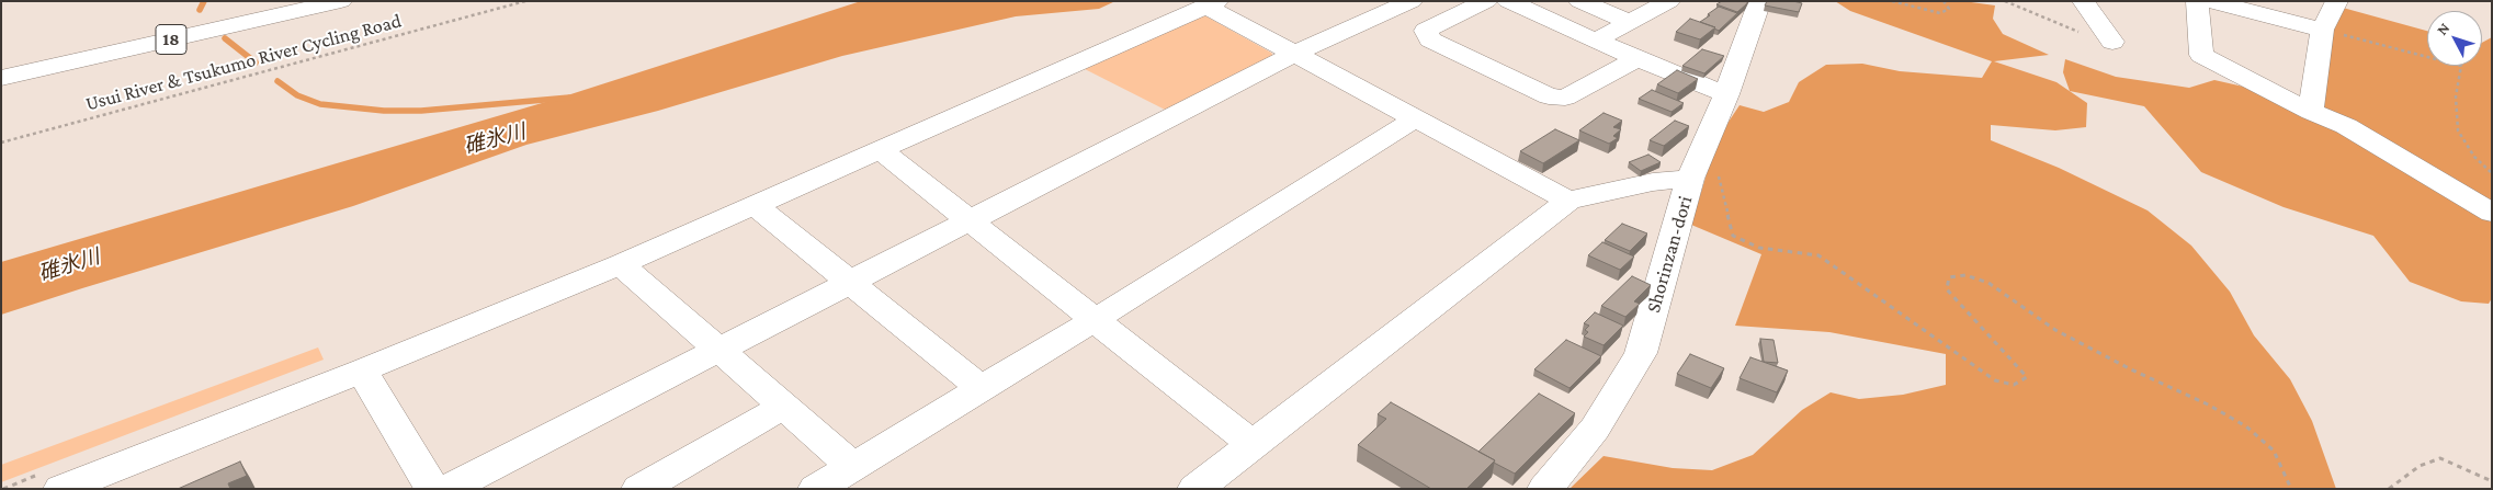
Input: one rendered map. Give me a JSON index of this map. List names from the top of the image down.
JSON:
{
  "streets": {
    "main road": ["18", "Shorinzan-dori"],
    "path": ["Usui River & Tsukumo River Cycling Road"]
  },
  "water": ["碓氷川"],
  "north": "top left"
}
